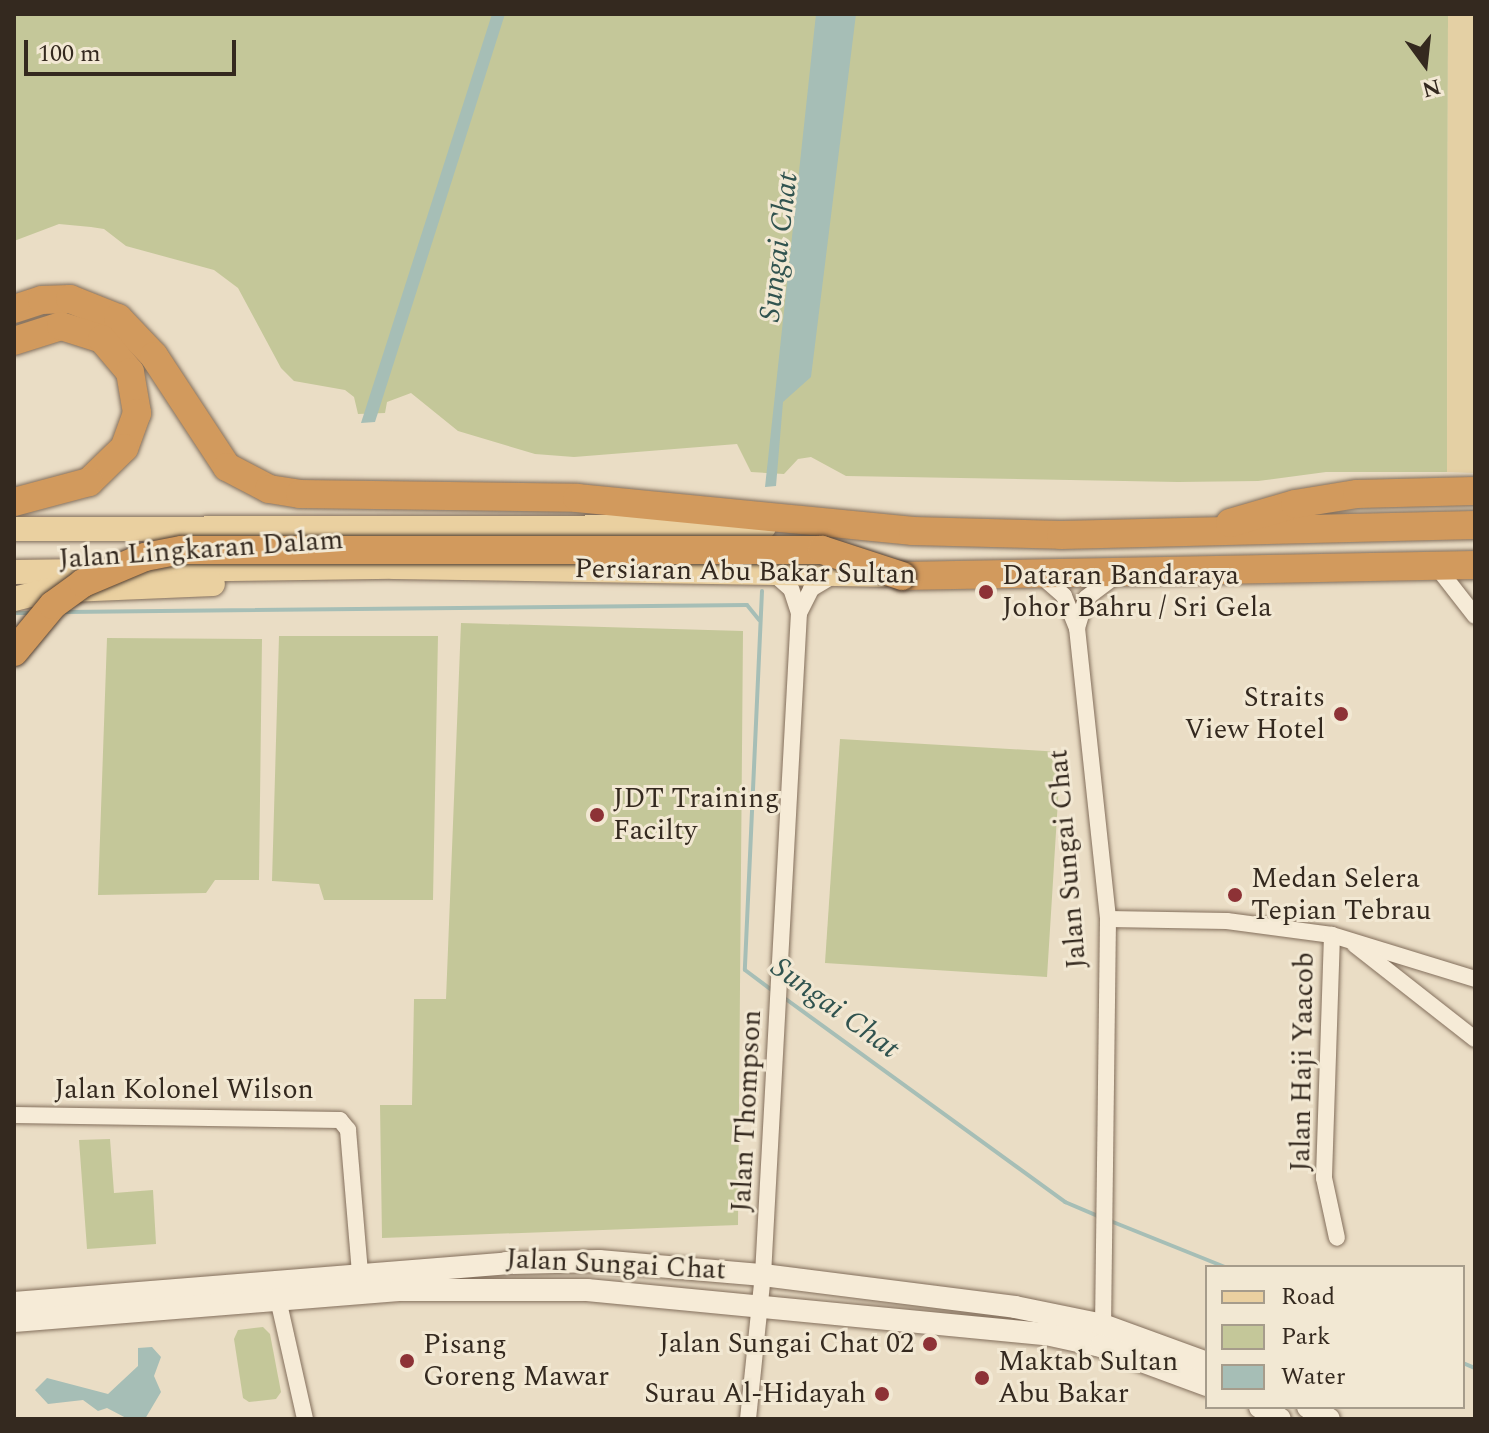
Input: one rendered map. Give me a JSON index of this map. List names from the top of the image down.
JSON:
{
  "streets": {
    "highway": ["Persiaran Abu Bakar Sultan"],
    "main road": ["Jalan Lingkaran Dalam", "Jalan Sungai Chat"],
    "street": ["Jalan Haji Yaacob", "Jalan Kolonel Wilson", "Jalan Thompson"]
  },
  "crossings": [
    ["Jalan Lingkaran Dalam", "Persiaran Abu Bakar Sultan"],
    ["Persiaran Abu Bakar Sultan", "Jalan Sungai Chat"],
    ["Jalan Sungai Chat", "Jalan Kolonel Wilson"],
    ["Jalan Sungai Chat", "Jalan Thompson"]
  ],
  "water": ["Sungai Chat"],
  "places": [
    "Dataran Bandaraya Johor Bahru / Sri Gela",
    "Straits View Hotel",
    "JDT Training Facilty",
    "Medan Selera Tepian Tebrau",
    "Jalan Sungai Chat 02",
    "Pisang Goreng Mawar",
    "Maktab Sultan Abu Bakar",
    "Surau Al-Hidayah"
  ],
  "legend": ["Road", "Park", "Water"],
  "scale_bar": "100 m",
  "north": "bottom"
}
